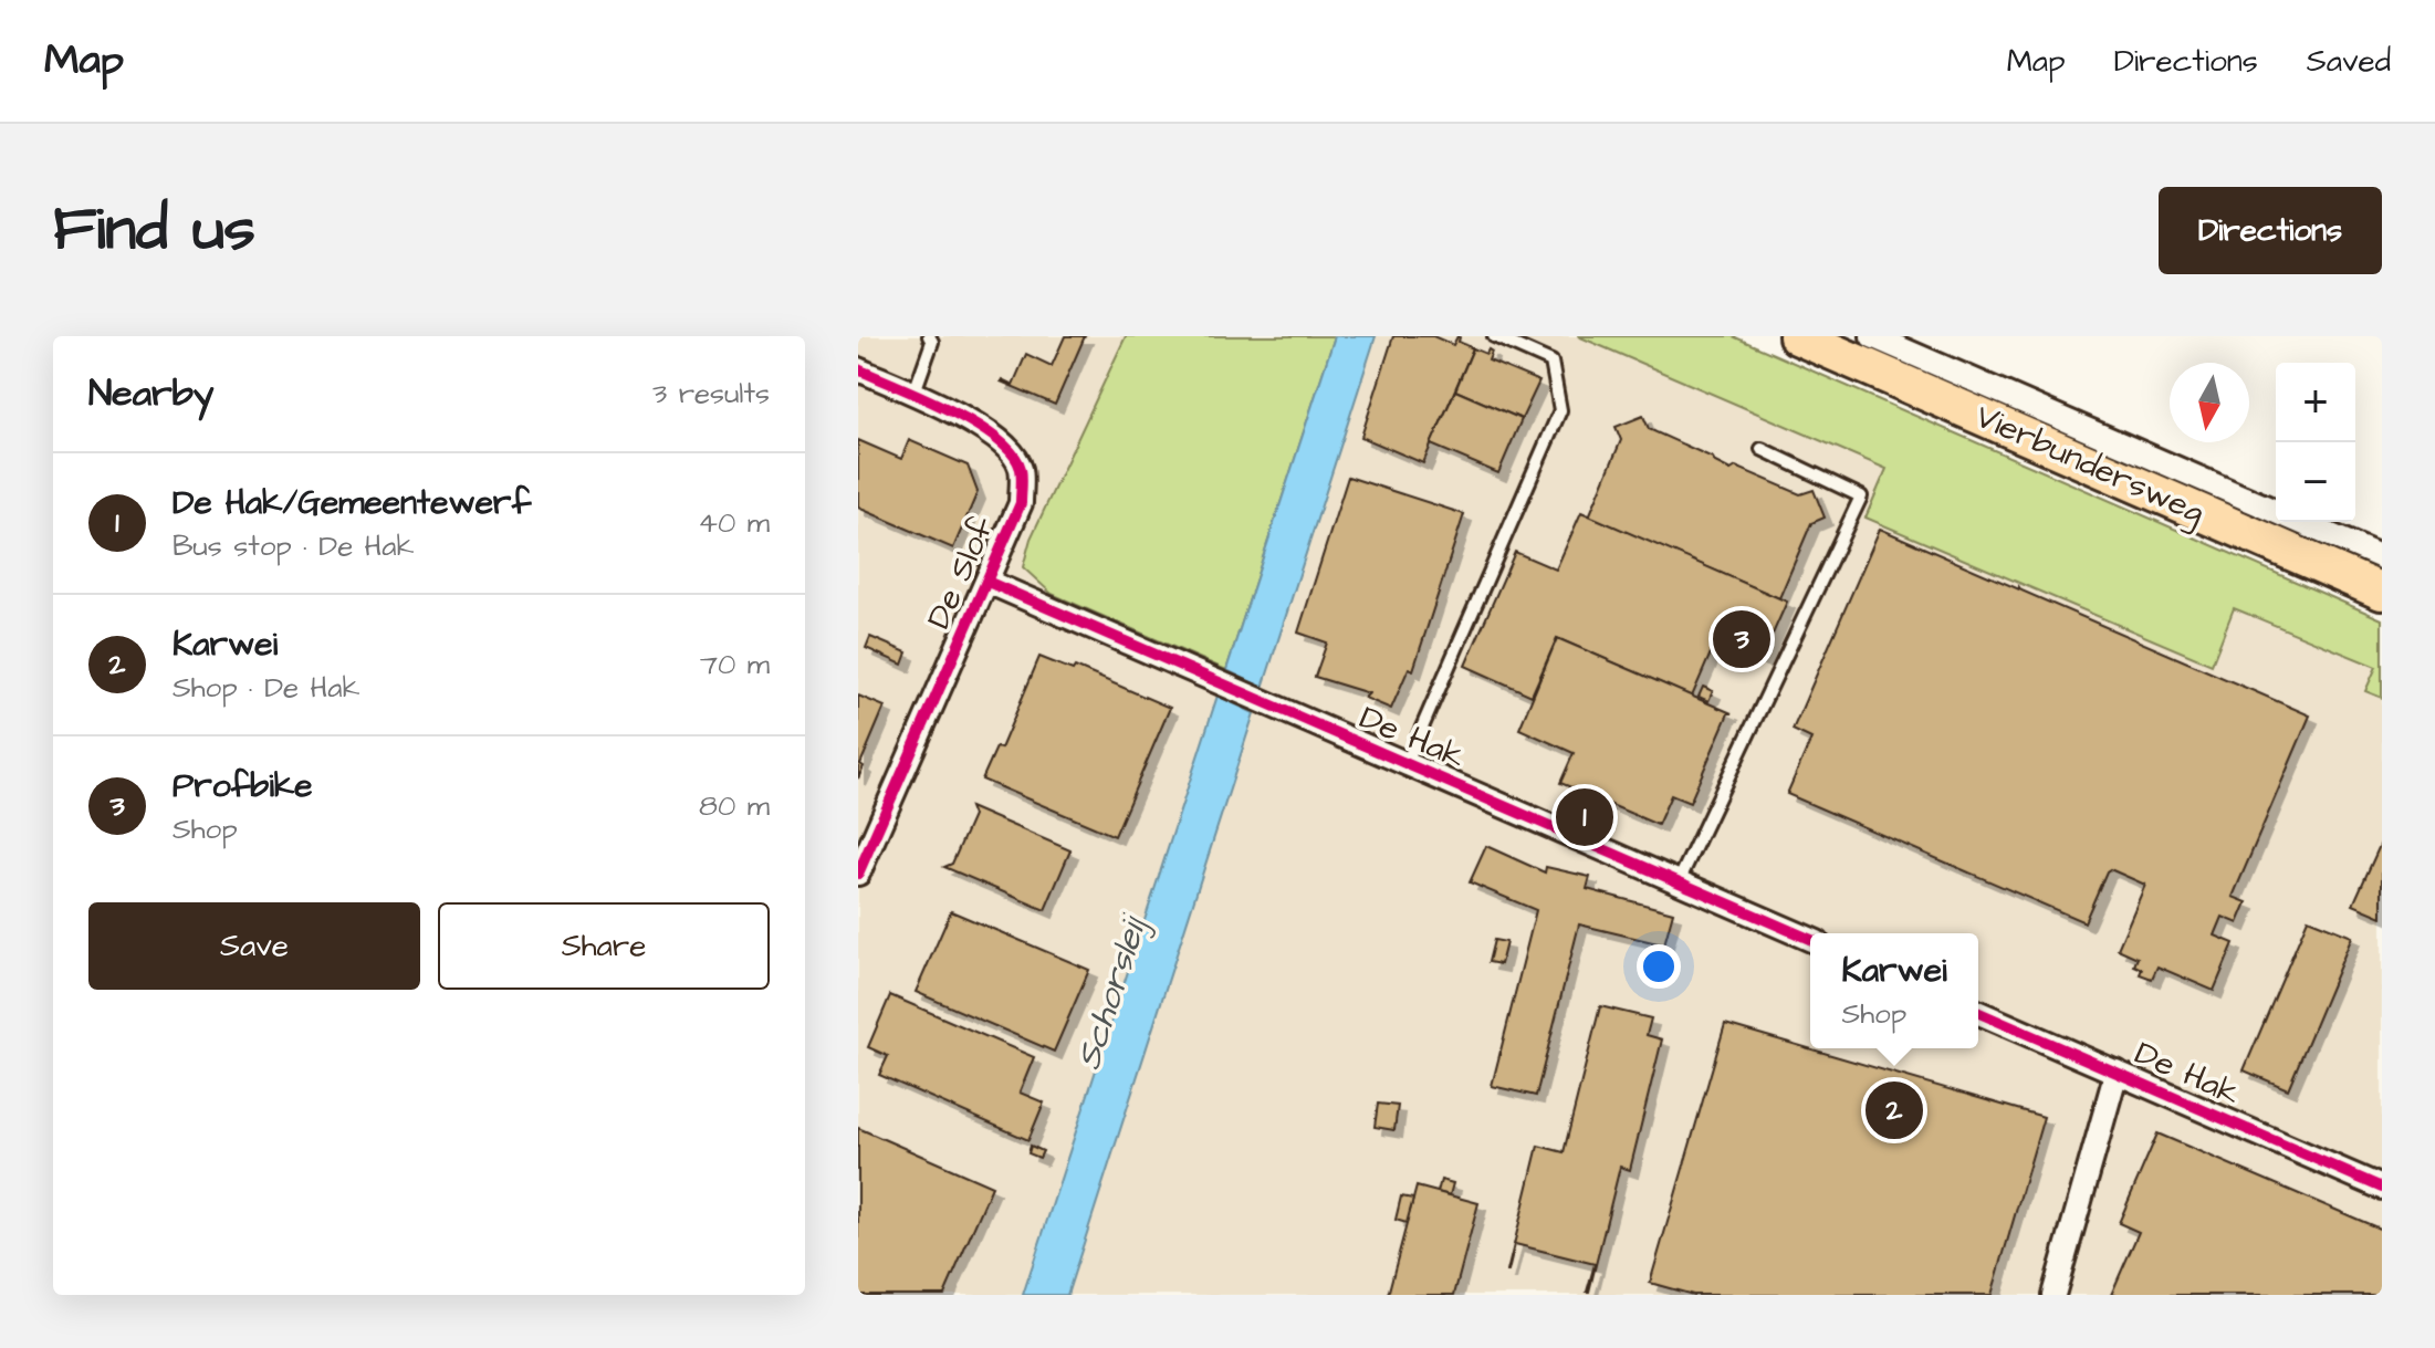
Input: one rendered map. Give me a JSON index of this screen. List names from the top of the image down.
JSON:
{
  "streets": {
    "main road": ["Vierbundersweg"],
    "street": ["De Slof", "De Hak"]
  },
  "crossings": [
    ["De Slof", "De Hak"]
  ],
  "water": ["Schorsleij"],
  "north": "bottom",
  "page": {
    "header": "Map",
    "nav": ["Map", "Directions", "Saved"],
    "title": "Find us",
    "buttons": [
      "Directions",
      ["Save", "Share"]
    ],
    "heading": ["Nearby", "3 results"],
    "map_buttons": ["+", "−"],
    "list": [
      {
        "mark": "1",
        "name": "De Hak/Gemeentewerf",
        "note": "Bus stop · De Hak",
        "value": "40 m"
      },
      {
        "mark": "2",
        "name": "Karwei",
        "note": "Shop · De Hak",
        "value": "70 m"
      },
      {
        "mark": "3",
        "name": "Profbike",
        "note": "Shop",
        "value": "80 m"
      }
    ],
    "pins": ["3", "1", "2"],
    "popup": ["Karwei", "Shop"]
  }
}
